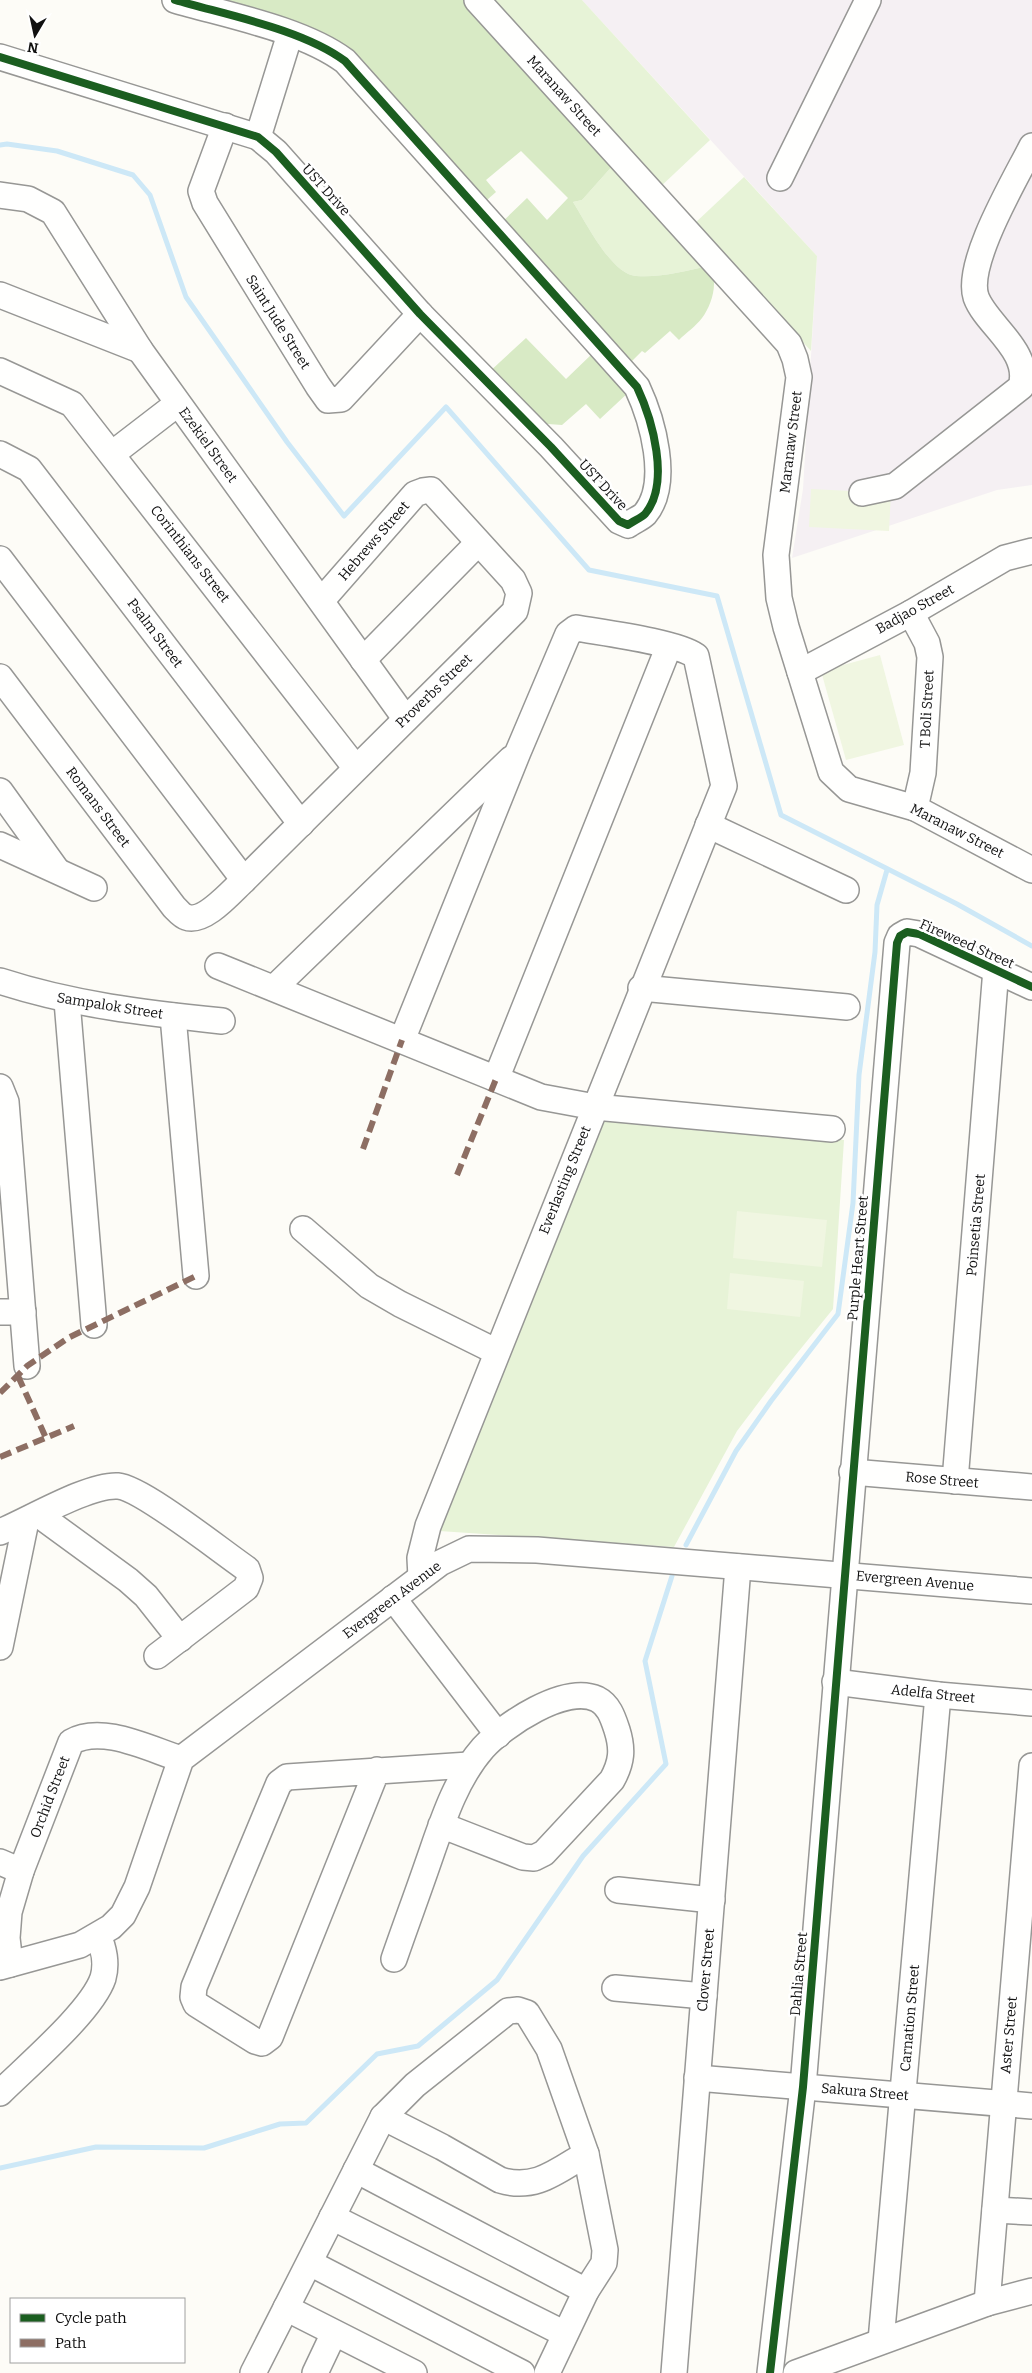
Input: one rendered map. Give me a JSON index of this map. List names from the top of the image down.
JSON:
{
  "streets": {
    "street": [
      "Maranaw Street",
      "UST Drive",
      "Saint Jude Street",
      "Ezekiel Street",
      "Hebrews Street",
      "Corinthians Street",
      "Badjao Street",
      "Psalm Street",
      "Proverbs Street",
      "T Boli Street",
      "Romans Street",
      "Fireweed Street",
      "Sampalok Street",
      "Everlasting Street",
      "Poinsetia Street",
      "Purple Heart Street",
      "Rose Street",
      "Evergreen Avenue",
      "Adelfa Street",
      "Orchid Street",
      "Clover Street",
      "Dahlia Street",
      "Carnation Street",
      "Aster Street",
      "Sakura Street"
    ]
  },
  "crossings": [
    ["Maranaw Street", "Badjao Street"],
    ["Maranaw Street", "T Boli Street"],
    ["UST Drive", "Saint Jude Street"],
    ["Ezekiel Street", "Hebrews Street"],
    ["Ezekiel Street", "Proverbs Street"],
    ["Hebrews Street", "Proverbs Street"],
    ["Corinthians Street", "Proverbs Street"],
    ["Badjao Street", "T Boli Street"],
    ["Psalm Street", "Proverbs Street"],
    ["Proverbs Street", "Romans Street"],
    ["Fireweed Street", "Poinsetia Street"],
    ["Fireweed Street", "Purple Heart Street"],
    ["Everlasting Street", "Evergreen Avenue"],
    ["Poinsetia Street", "Rose Street"],
    ["Purple Heart Street", "Rose Street"],
    ["Purple Heart Street", "Evergreen Avenue"],
    ["Purple Heart Street", "Dahlia Street"],
    ["Evergreen Avenue", "Orchid Street"],
    ["Evergreen Avenue", "Clover Street"],
    ["Evergreen Avenue", "Dahlia Street"],
    ["Adelfa Street", "Dahlia Street"],
    ["Adelfa Street", "Carnation Street"],
    ["Clover Street", "Sakura Street"],
    ["Dahlia Street", "Sakura Street"],
    ["Carnation Street", "Sakura Street"],
    ["Aster Street", "Sakura Street"]
  ],
  "legend": ["Cycle path", "Path"],
  "north": "bottom"
}
